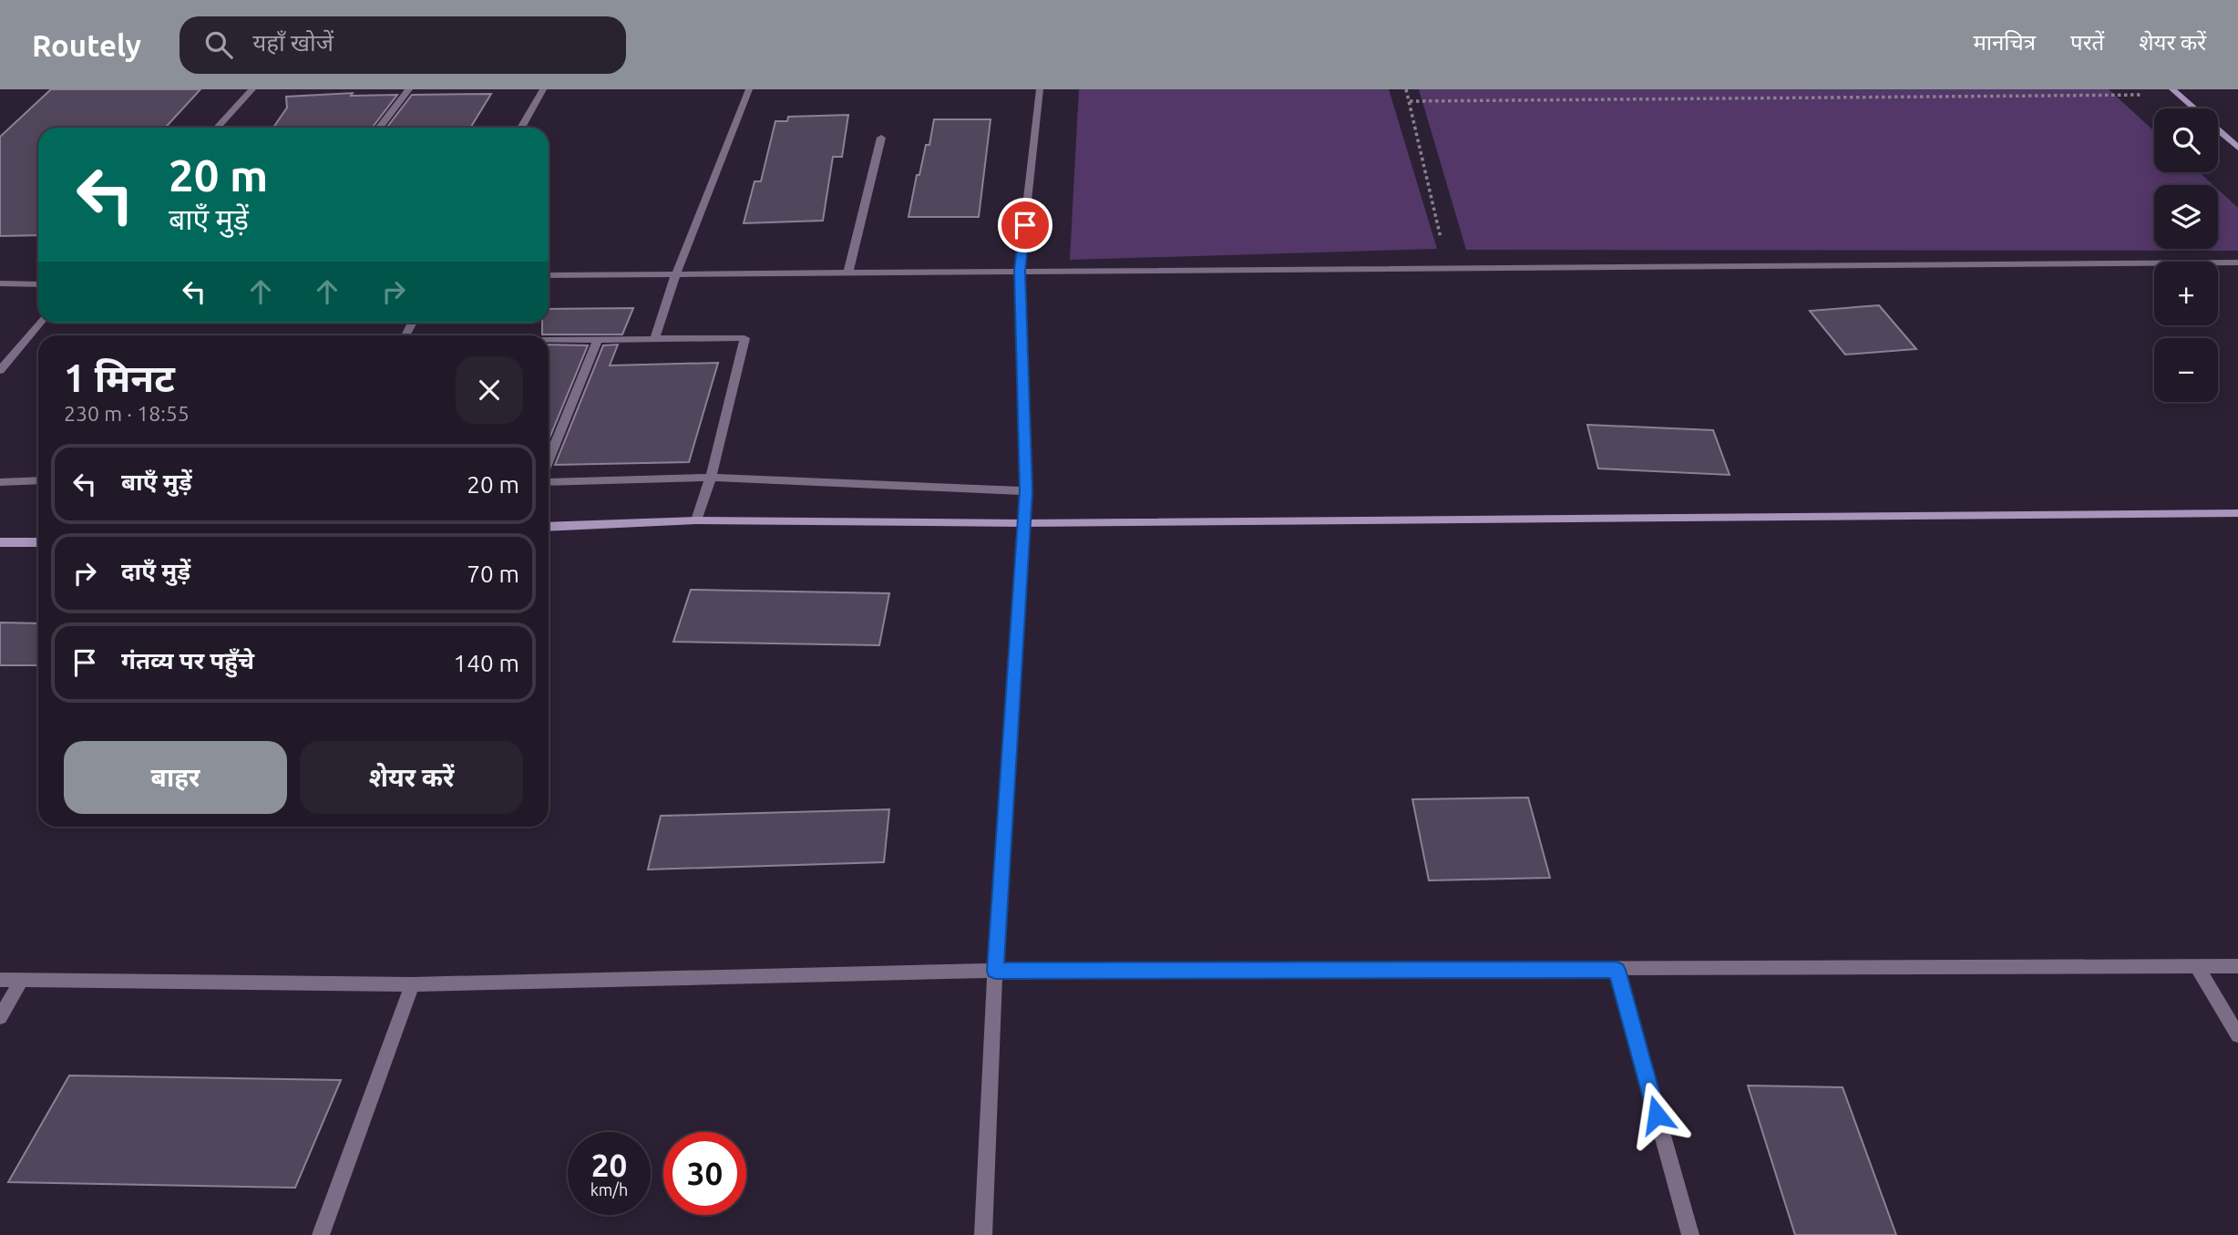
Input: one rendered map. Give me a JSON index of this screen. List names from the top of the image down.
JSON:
{
  "page": {
    "header": "Routely",
    "search": "यहाँ खोजें",
    "nav": ["मानचित्र", "परतें", "शेयर करें"],
    "map_buttons": ["+", "−"],
    "turn": ["20 m", "बाएँ मुड़ें"],
    "heading": ["1 मिनट", "230 m · 18:55"],
    "list": [
      {
        "name": "बाएँ मुड़ें",
        "value": "20 m"
      },
      {
        "name": "दाएँ मुड़ें",
        "value": "70 m"
      },
      {
        "name": "गंतव्य पर पहुँचे",
        "value": "140 m"
      }
    ],
    "buttons": ["बाहर", "शेयर करें"],
    "speed": "20 km/h",
    "limit": "30"
  }
}
